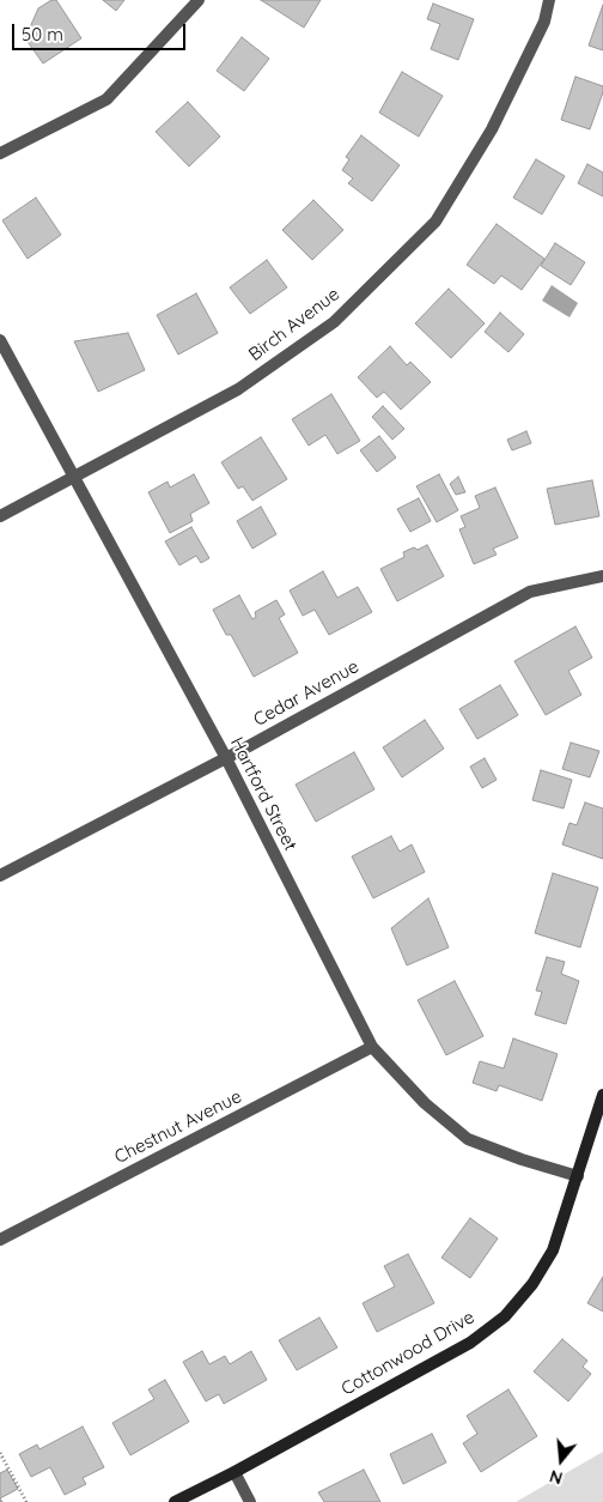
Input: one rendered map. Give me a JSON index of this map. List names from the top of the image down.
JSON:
{
  "streets": {
    "street": [
      "Birch Avenue",
      "Cedar Avenue",
      "Hartford Street",
      "Chestnut Avenue",
      "Cottonwood Drive"
    ]
  },
  "crossings": [
    ["Birch Avenue", "Hartford Street"],
    ["Cedar Avenue", "Hartford Street"],
    ["Hartford Street", "Chestnut Avenue"],
    ["Hartford Street", "Cottonwood Drive"]
  ],
  "scale_bar": "50 m",
  "north": "bottom"
}
